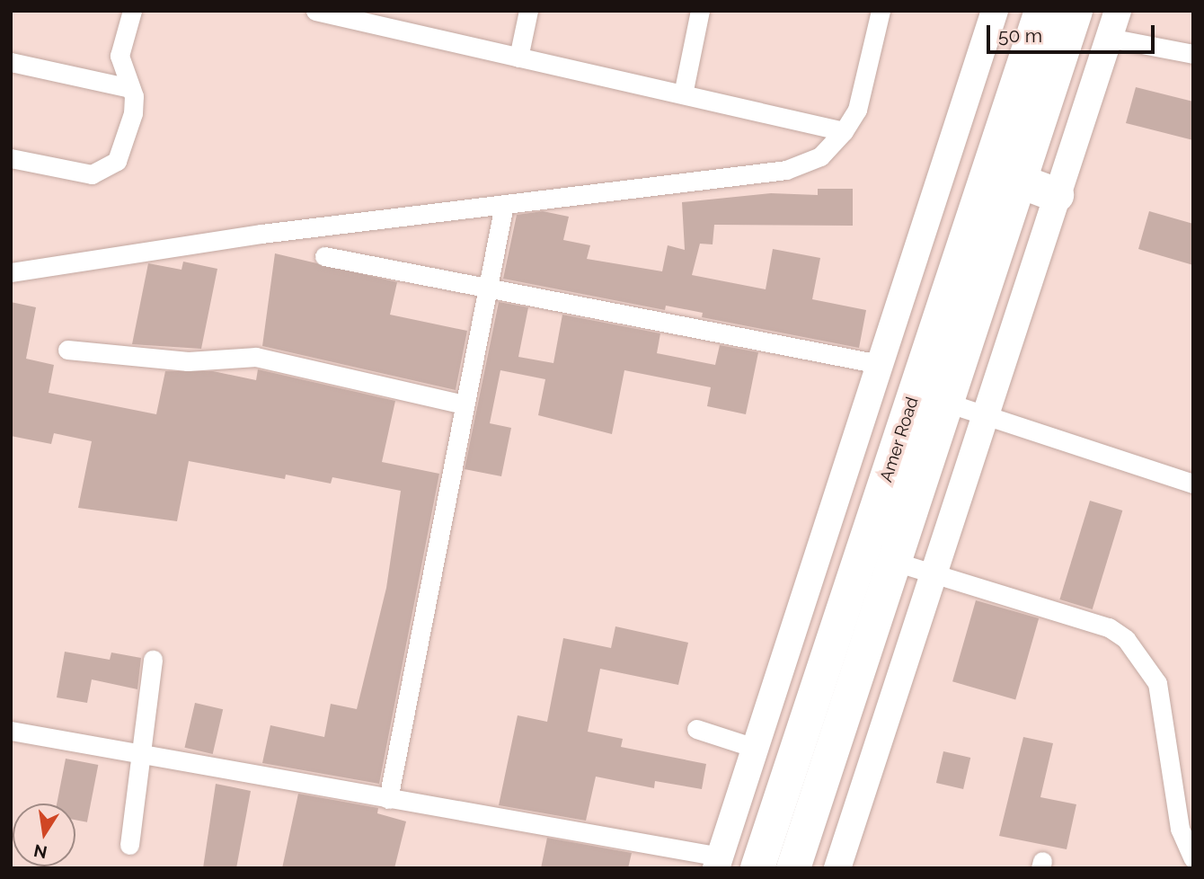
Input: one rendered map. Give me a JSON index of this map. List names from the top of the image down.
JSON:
{
  "streets": {
    "highway": ["Amer Road"]
  },
  "scale_bar": "50 m",
  "north": "bottom"
}
